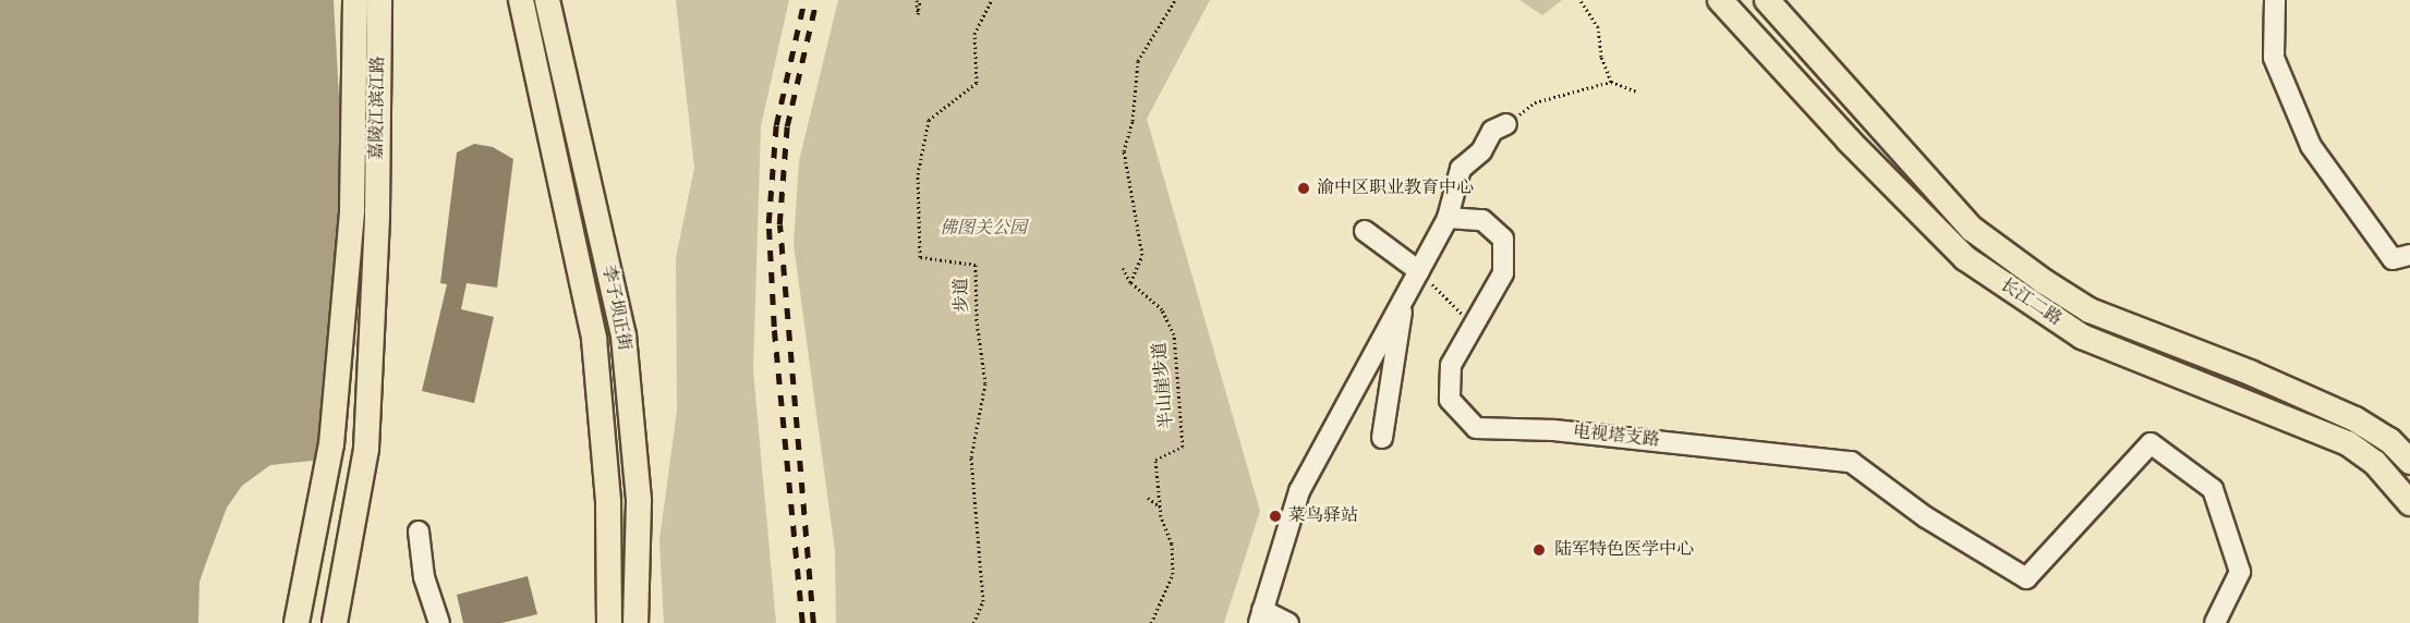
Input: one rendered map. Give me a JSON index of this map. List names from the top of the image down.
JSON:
{
  "streets": {
    "main road": ["嘉陵江滨江路", "长江二路", "李子坝正街"],
    "street": ["电视塔支路"],
    "path": ["步道", "半山崖步道"]
  },
  "parks": ["佛图关公园"],
  "places": ["渝中区职业教育中心", "菜鸟驿站", "陆军特色医学中心"]
}
